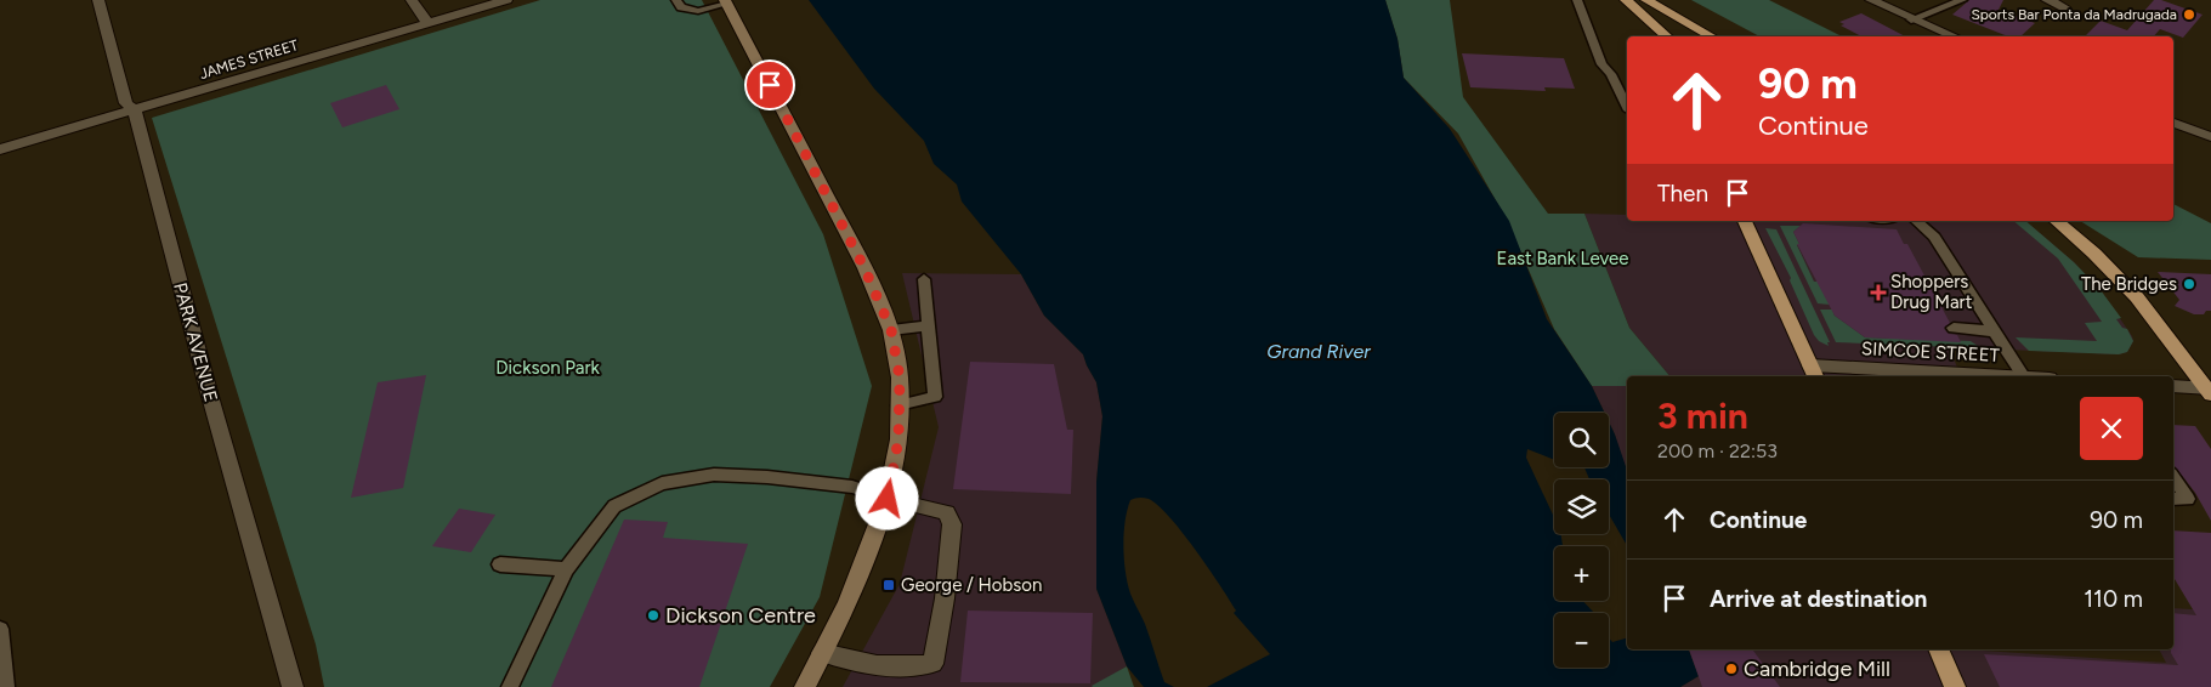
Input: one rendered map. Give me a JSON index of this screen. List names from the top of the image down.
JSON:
{
  "streets": {
    "street": ["JAMES STREET", "PARK AVENUE", "SIMCOE STREET"]
  },
  "crossings": [
    ["JAMES STREET", "PARK AVENUE"]
  ],
  "water": ["Grand River"],
  "parks": ["East Bank Levee", "Dickson Park"],
  "places": {
    "other": [
      "Sports Bar Ponta da Madrugada",
      "The Bridges",
      "Dickson Centre",
      "Cambridge Mill"
    ],
    "health": ["Shoppers Drug Mart"],
    "transit": ["George / Hobson"]
  },
  "page": {
    "turn": ["90 m", "Continue"],
    "then": "Then",
    "heading": ["3 min", "200 m · 22:53"],
    "map_buttons": ["+", "−"],
    "list": [
      {
        "name": "Continue",
        "value": "90 m"
      },
      {
        "name": "Arrive at destination",
        "value": "110 m"
      }
    ]
  }
}
